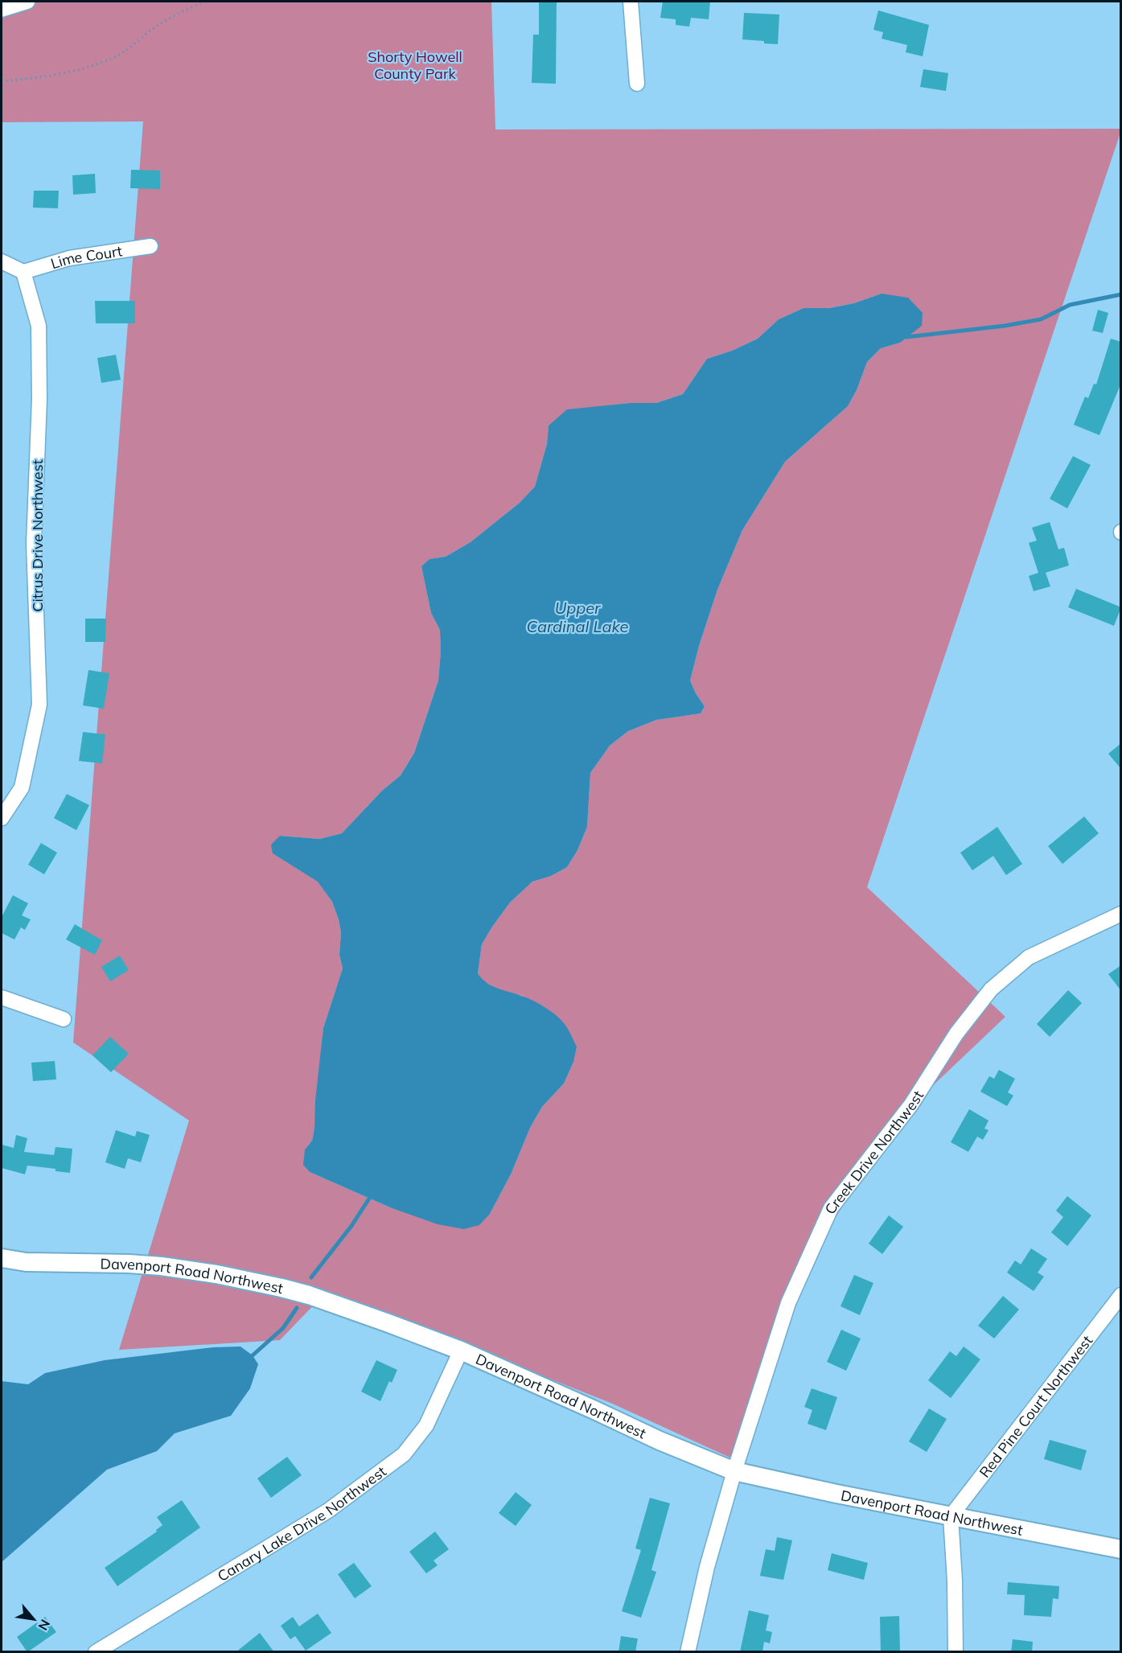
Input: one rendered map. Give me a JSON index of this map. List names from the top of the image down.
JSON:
{
  "streets": {
    "street": [
      "Lime Court",
      "Citrus Drive Northwest",
      "Creek Drive Northwest",
      "Davenport Road Northwest",
      "Red Pine Court Northwest",
      "Canary Lake Drive Northwest"
    ]
  },
  "crossings": [
    ["Lime Court", "Citrus Drive Northwest"],
    ["Creek Drive Northwest", "Davenport Road Northwest"],
    ["Davenport Road Northwest", "Red Pine Court Northwest"],
    ["Davenport Road Northwest", "Canary Lake Drive Northwest"]
  ],
  "water": ["Upper Cardinal Lake"],
  "parks": ["Shorty Howell County Park"],
  "north": "bottom right"
}
